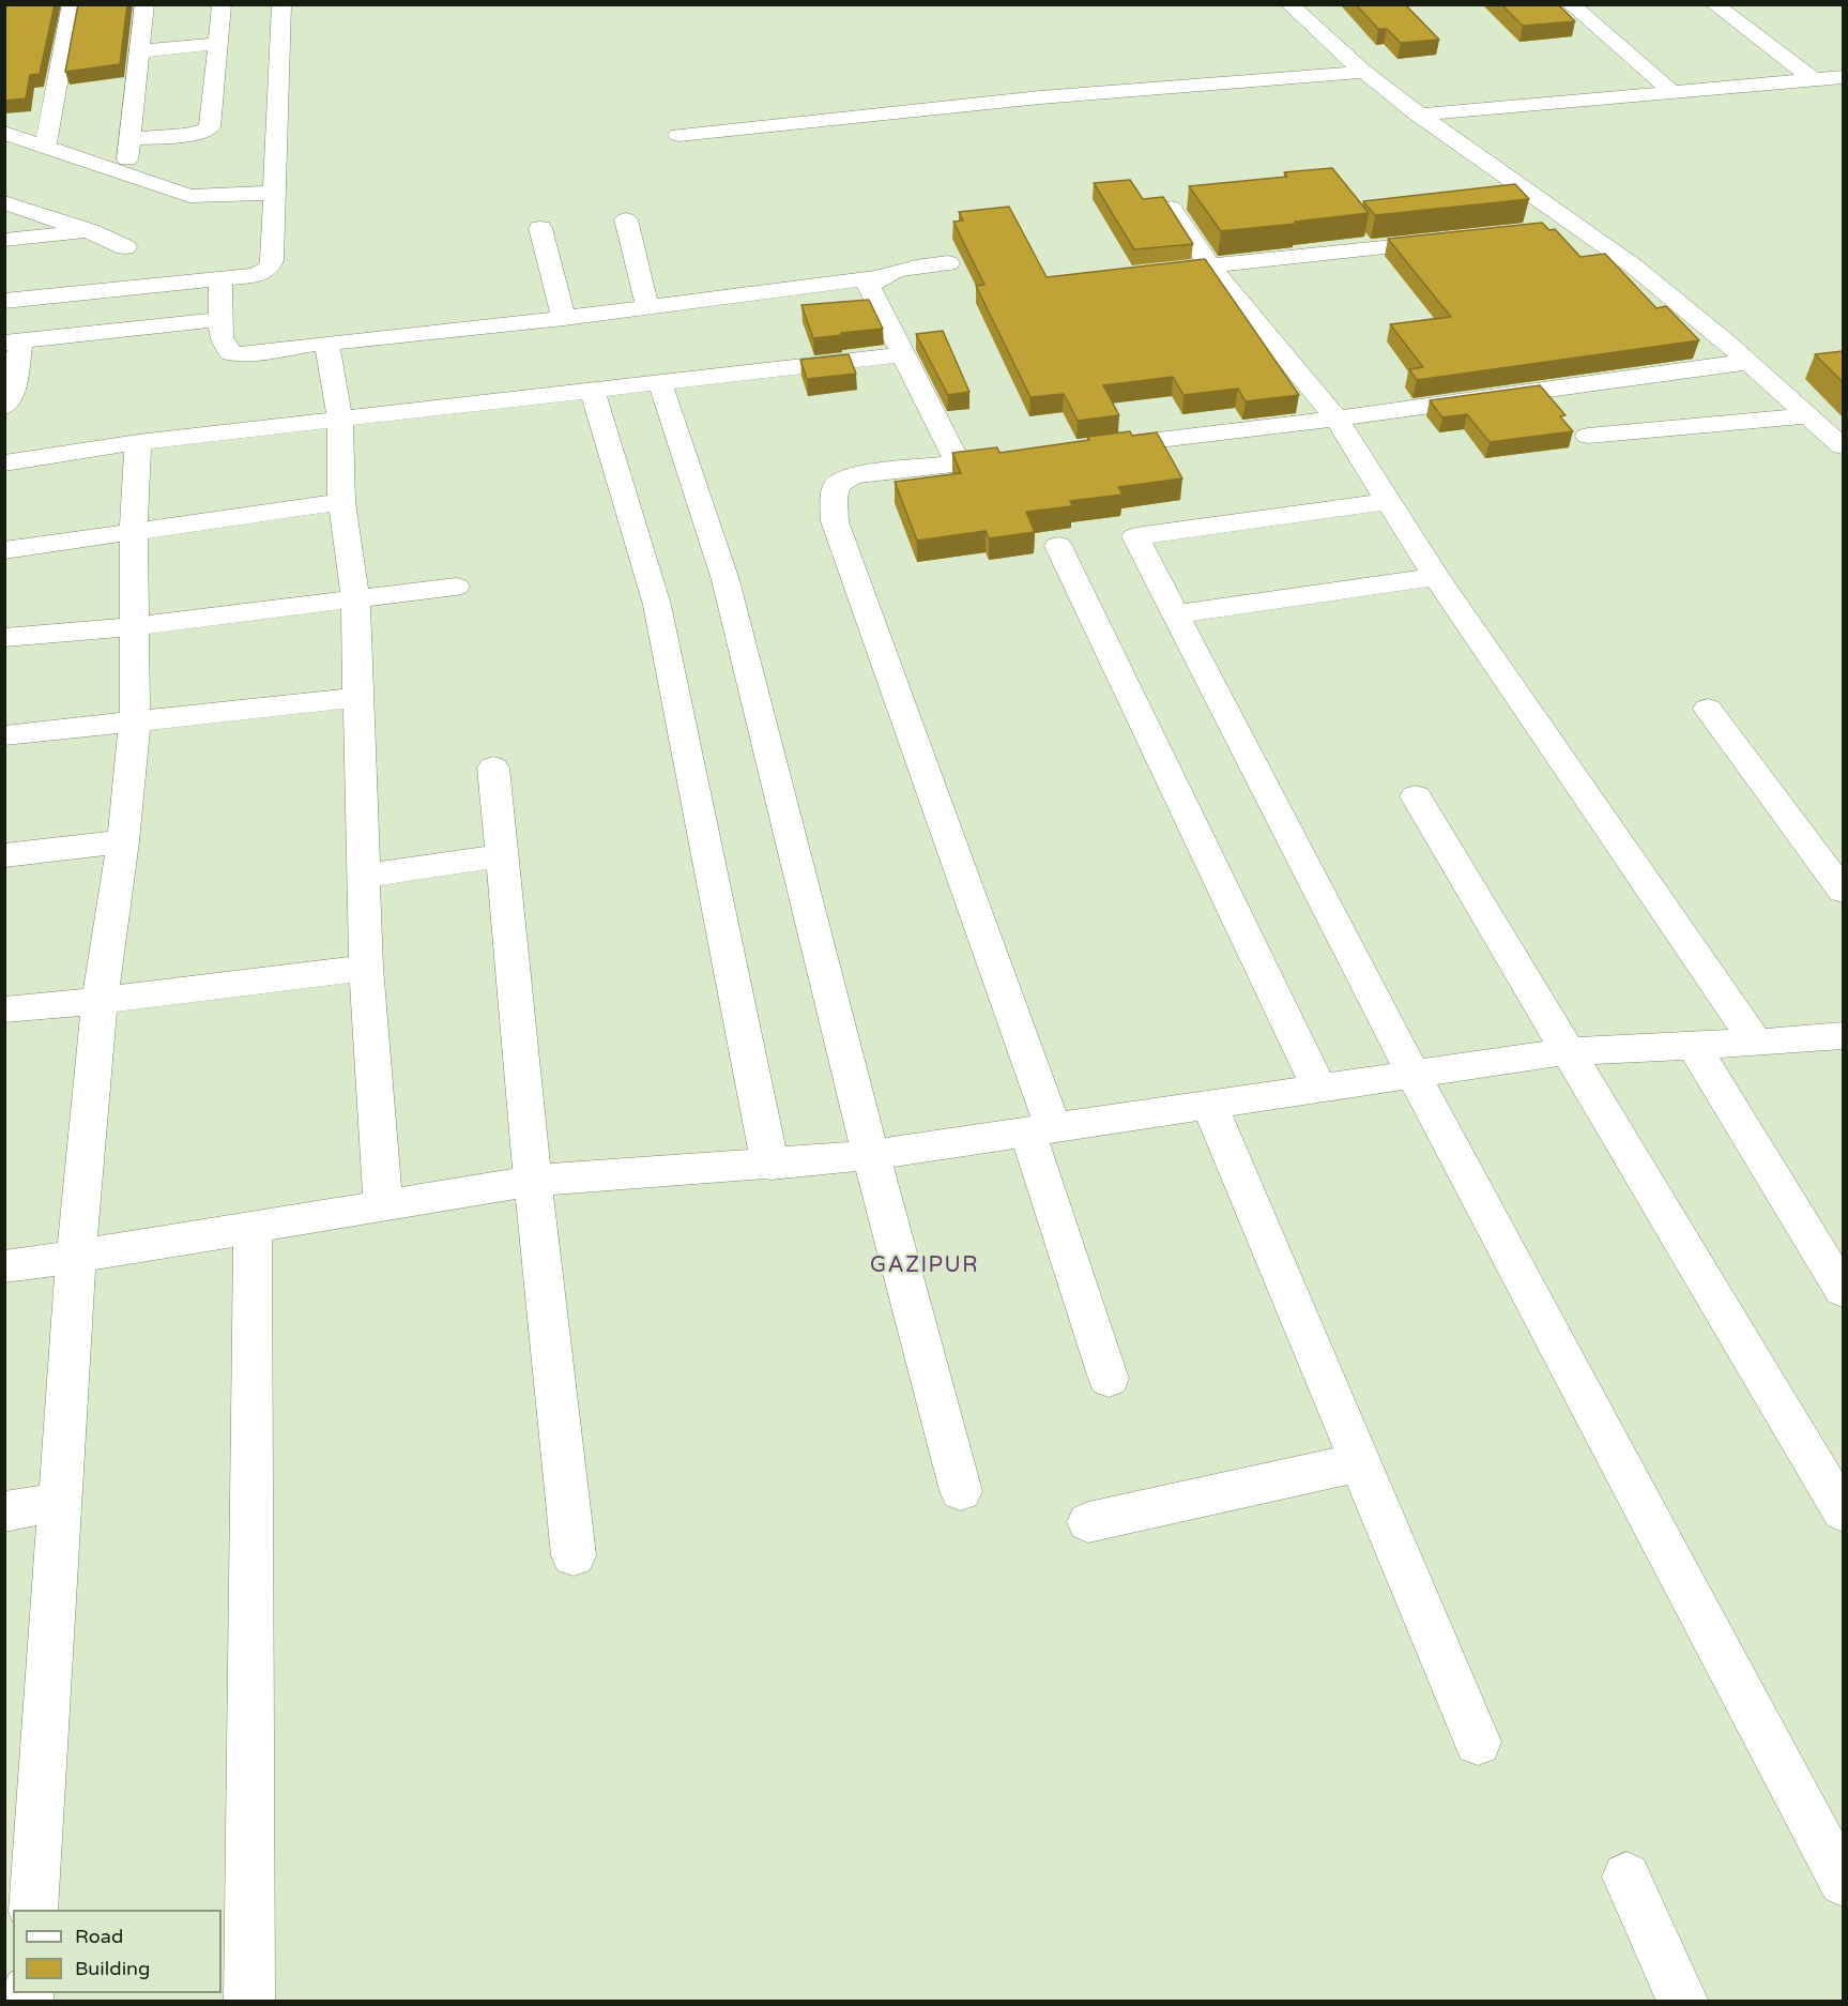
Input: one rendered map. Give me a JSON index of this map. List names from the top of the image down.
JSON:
{
  "districts": ["GAZIPUR"],
  "legend": ["Road", "Building"]
}
